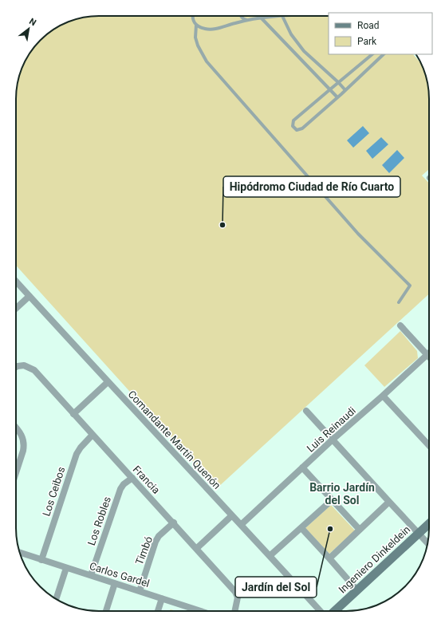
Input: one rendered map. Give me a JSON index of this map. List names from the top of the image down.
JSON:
{
  "streets": {
    "main road": ["Ingeniero Dinkeldein"],
    "street": [
      "Luis Reinaudi",
      "Comandante Martín Quenón",
      "Francia",
      "Los Ceibos",
      "Los Robles",
      "Timbó",
      "Carlos Gardel"
    ]
  },
  "crossings": [
    ["Luis Reinaudi", "Comandante Martín Quenón"],
    ["Francia", "Los Ceibos"],
    ["Francia", "Los Robles"],
    ["Francia", "Timbó"],
    ["Los Ceibos", "Carlos Gardel"],
    ["Los Robles", "Carlos Gardel"],
    ["Timbó", "Carlos Gardel"]
  ],
  "districts": ["Barrio Jardín del Sol"],
  "places": ["Hipódromo Ciudad de Río Cuarto", "Jardín del Sol"],
  "legend": ["Road", "Park"],
  "north": "top right"
}
